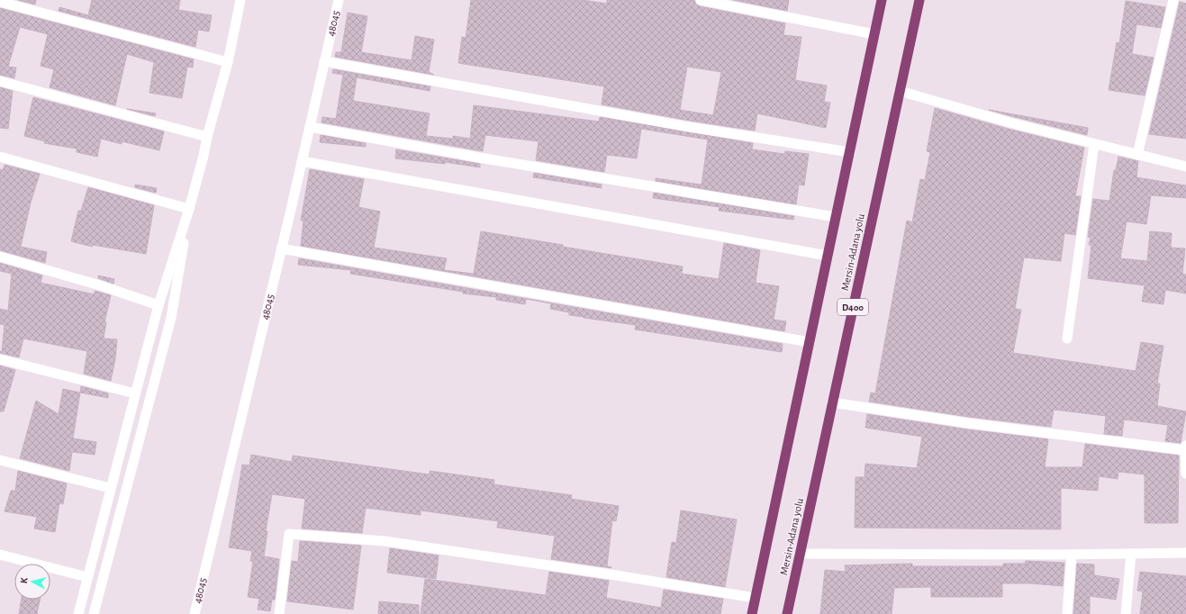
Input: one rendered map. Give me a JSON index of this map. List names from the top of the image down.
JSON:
{
  "streets": {
    "highway": ["Mersin-Adana yolu", "D400"],
    "street": ["48045"]
  },
  "north": "left"
}
